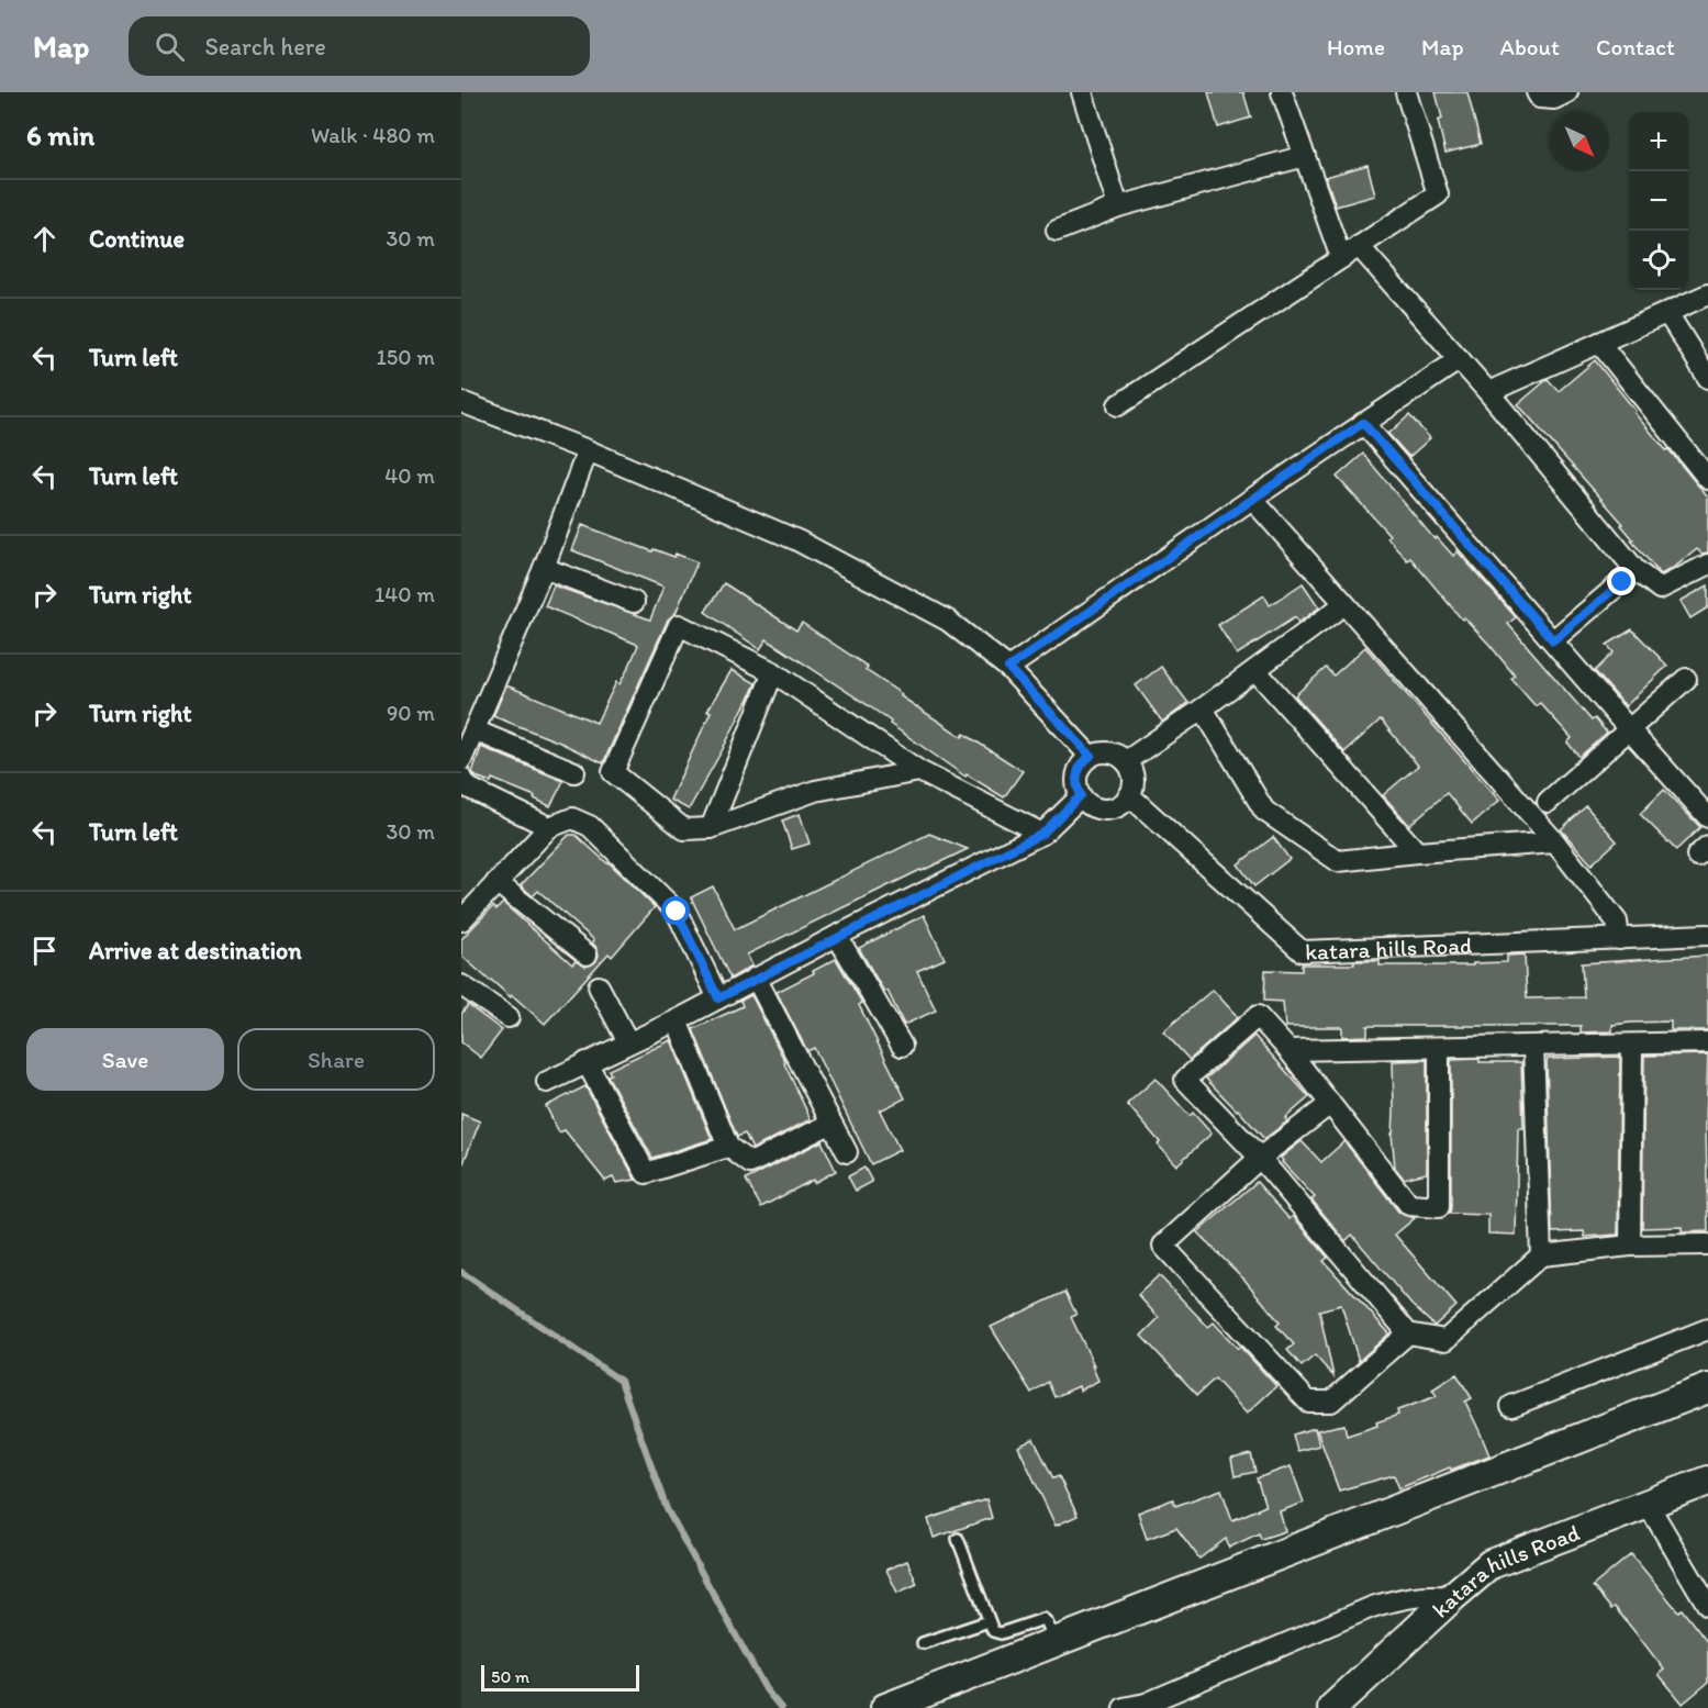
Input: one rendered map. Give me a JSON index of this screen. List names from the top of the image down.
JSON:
{
  "streets": {
    "street": ["katara hills Road"]
  },
  "scale_bar": "50 m",
  "north": "bottom right",
  "page": {
    "header": "Map",
    "search": "Search here",
    "nav": [
      "Home",
      "Map",
      "About",
      "Contact"
    ],
    "heading": ["6 min", "Walk · 480 m"],
    "map_buttons": ["+", "−"],
    "list": [
      ["Continue", "30 m"],
      ["Turn left", "150 m"],
      ["Turn left", "40 m"],
      ["Turn right", "140 m"],
      ["Turn right", "90 m"],
      ["Turn left", "30 m"],
      "Arrive at destination"
    ],
    "buttons": ["Save", "Share"],
    "scale": "50 m"
  }
}
